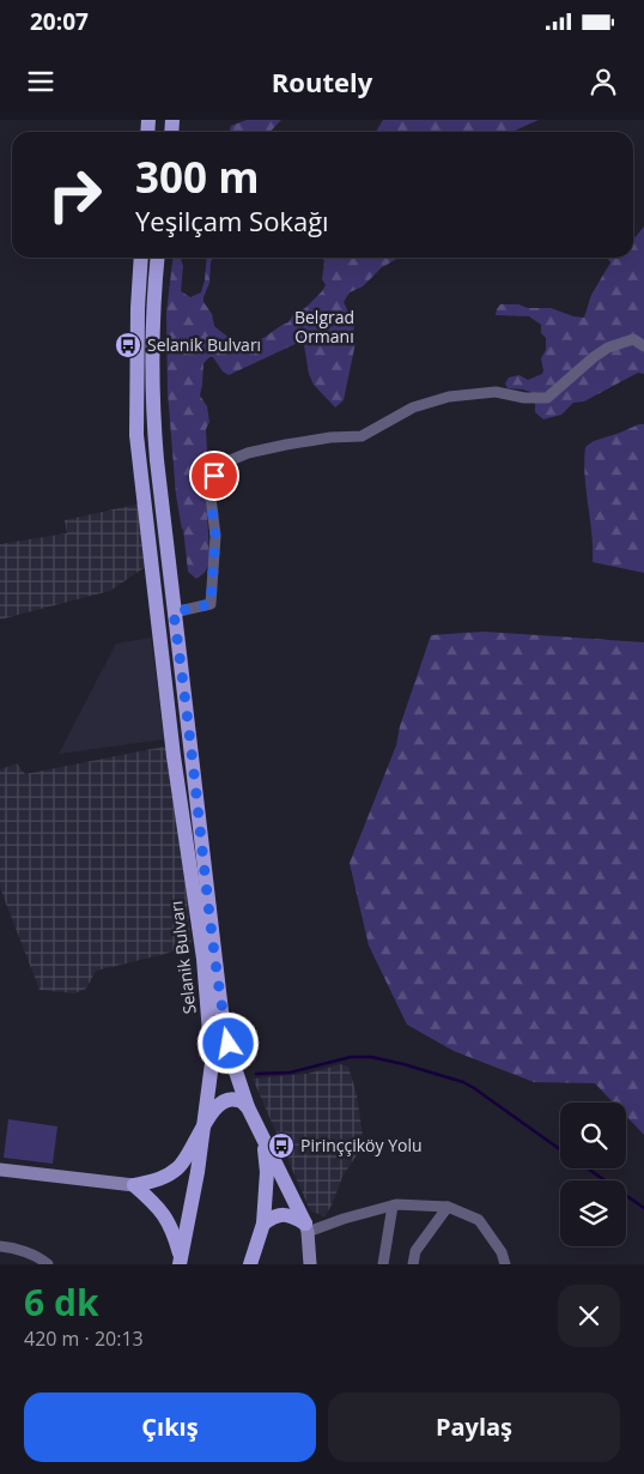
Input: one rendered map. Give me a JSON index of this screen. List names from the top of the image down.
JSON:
{
  "streets": {
    "main road": ["Selanik Bulvarı"]
  },
  "parks": ["Belgrad Ormanı"],
  "places": {
    "bus stop": ["Selanik Bulvarı", "Pirinççiköy Yolu"]
  },
  "page": {
    "status": "20:07",
    "header": "Routely",
    "turn": ["300 m", "Yeşilçam Sokağı"],
    "heading": ["6 dk", "420 m · 20:13"],
    "buttons": ["Çıkış", "Paylaş"]
  }
}
